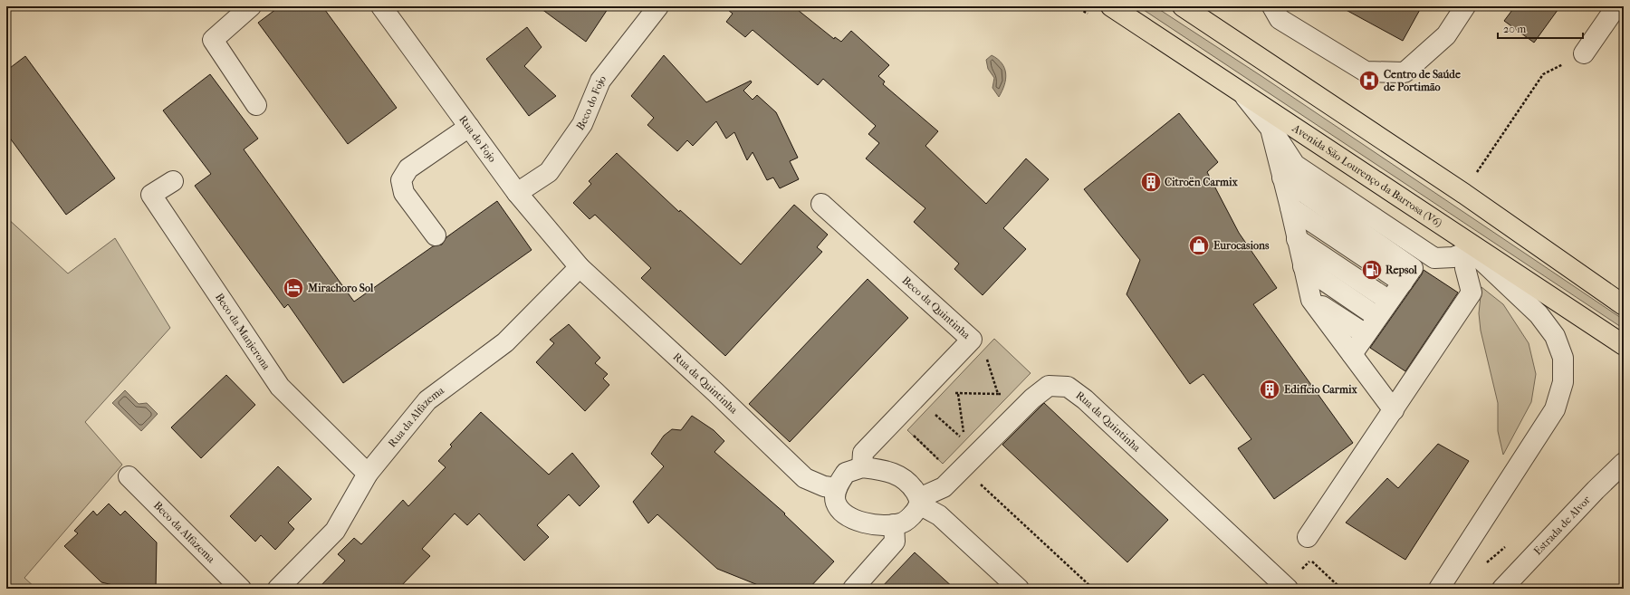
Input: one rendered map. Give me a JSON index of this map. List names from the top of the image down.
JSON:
{
  "streets": {
    "main road": ["Avenida São Lourenço da Barrosa (V6)"],
    "street": [
      "Beco do Fojo",
      "Rua do Fojo",
      "Beco da Quintinha",
      "Beco da Manjerona",
      "Rua da Quintinha",
      "Rua da Alfazema",
      "Estrada de Alvor",
      "Beco da Alfazema"
    ]
  },
  "crossings": [
    ["Beco do Fojo", "Rua do Fojo"],
    ["Rua do Fojo", "Rua da Quintinha"],
    ["Rua do Fojo", "Rua da Alfazema"],
    ["Beco da Quintinha", "Rua da Quintinha"],
    ["Beco da Manjerona", "Rua da Alfazema"],
    ["Rua da Quintinha", "Rua da Alfazema"]
  ],
  "places": {
    "hospital": ["Centro de Saúde de Portimão"],
    "building": ["Citroën Carmix", "Edifício Carmix"],
    "shop": ["Eurocasions"],
    "fuel station": ["Repsol"],
    "hotel": ["Mirachoro Sol"]
  },
  "scale_bar": "20 m"
}
